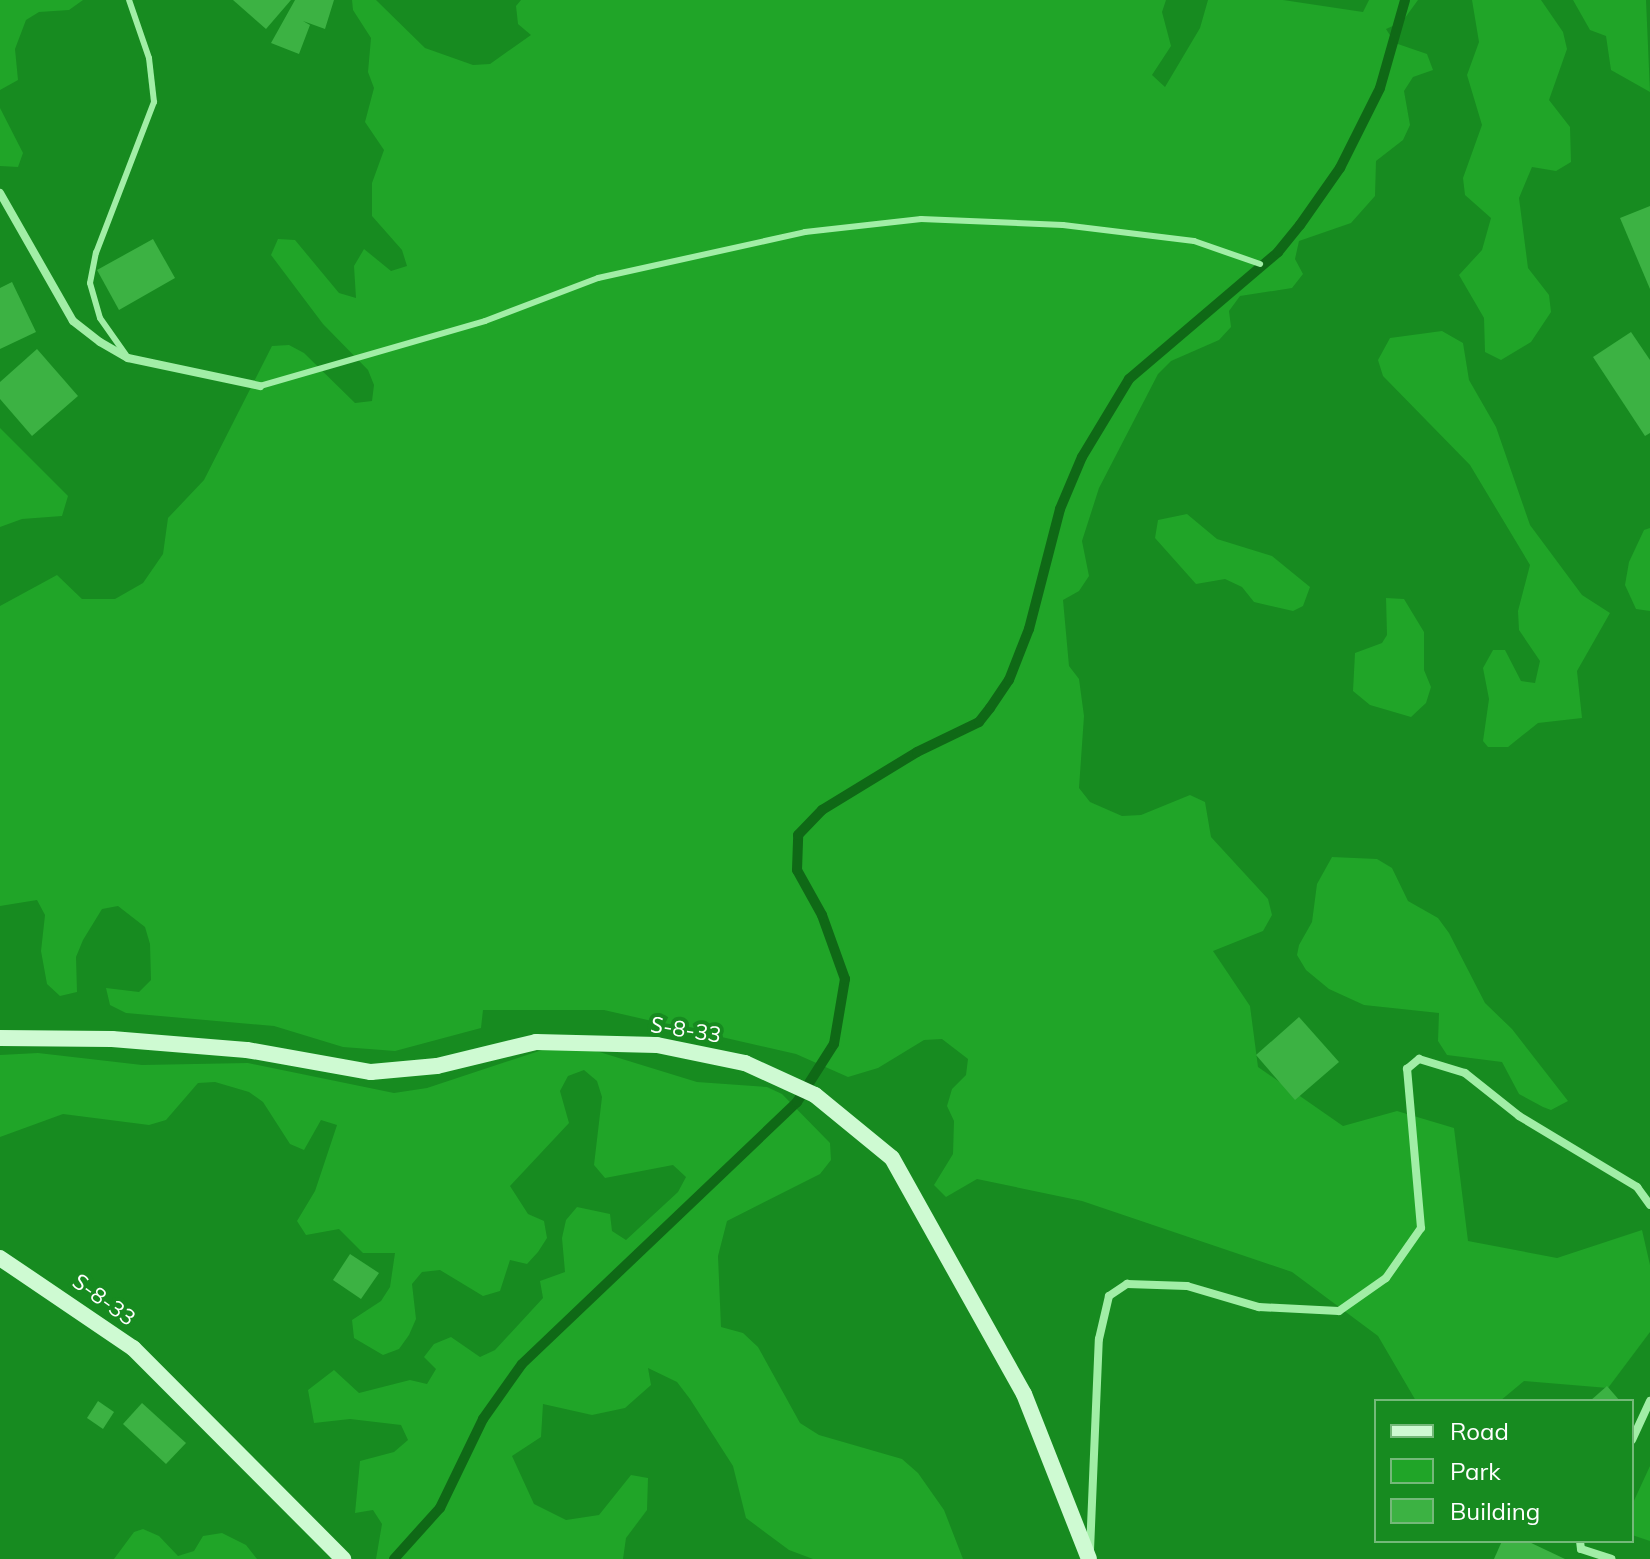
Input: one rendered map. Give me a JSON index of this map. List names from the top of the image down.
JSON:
{
  "streets": {
    "street": ["Տ-8-33"]
  },
  "legend": ["Road", "Park", "Building"]
}
